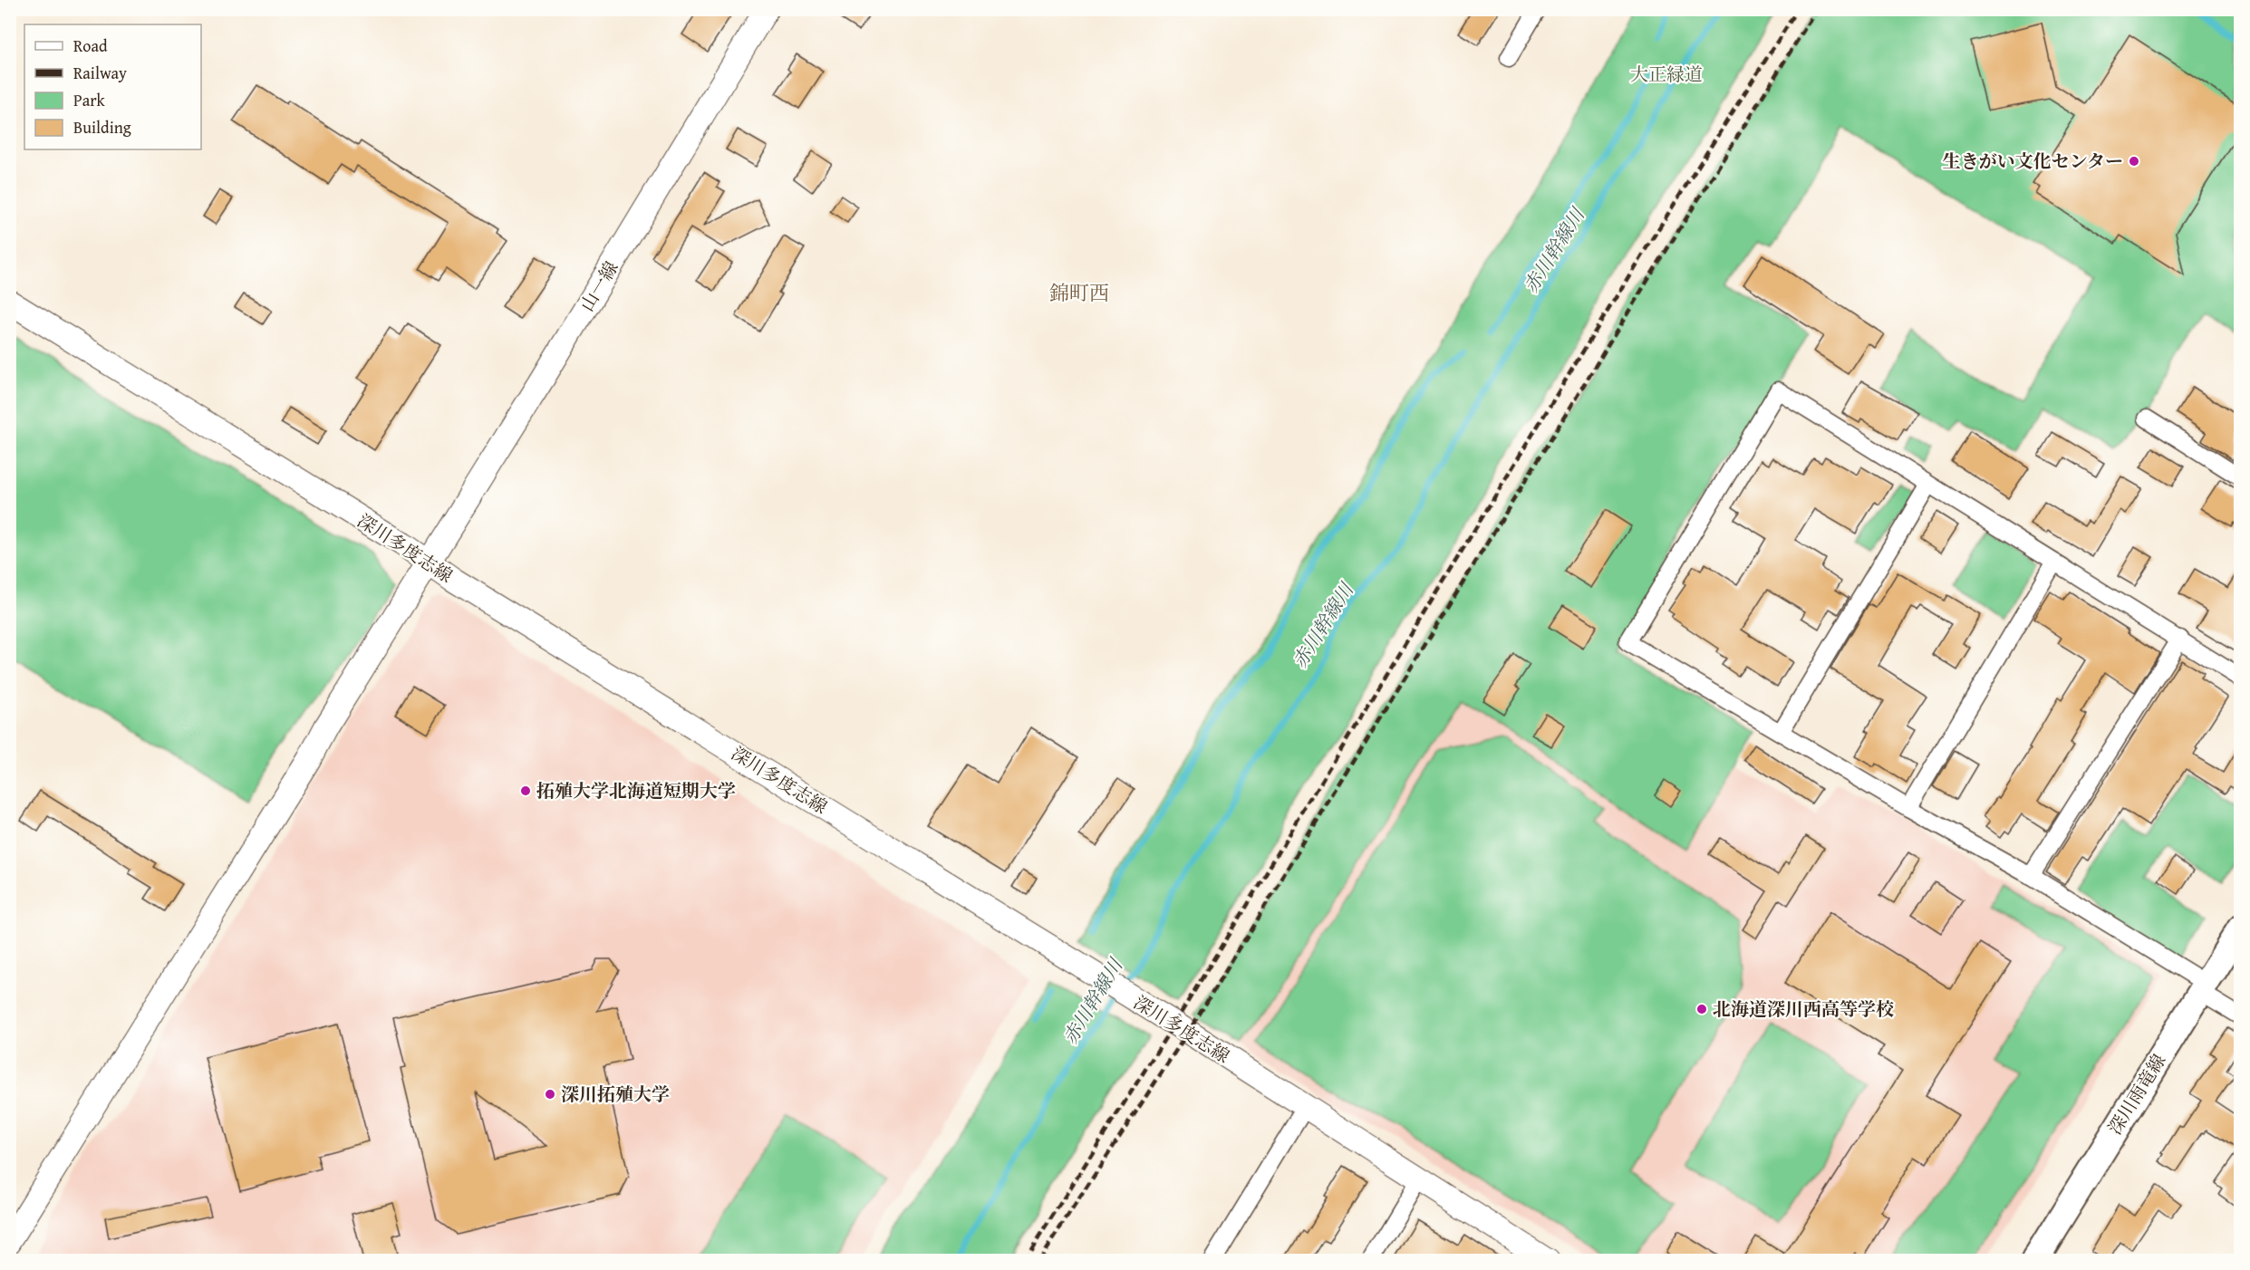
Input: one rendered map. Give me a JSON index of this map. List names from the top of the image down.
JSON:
{
  "streets": {
    "main road": ["山一線", "深川多度志線", "深川雨竜線"]
  },
  "crossings": [
    ["山一線", "深川多度志線"]
  ],
  "districts": ["錦町西"],
  "water": ["赤川幹線川"],
  "parks": ["大正緑道"],
  "places": [
    "生きがい文化センター",
    "拓殖大学北海道短期大学",
    "北海道深川西高等学校",
    "深川拓殖大学"
  ],
  "legend": [
    "Road",
    "Railway",
    "Park",
    "Building"
  ]
}
